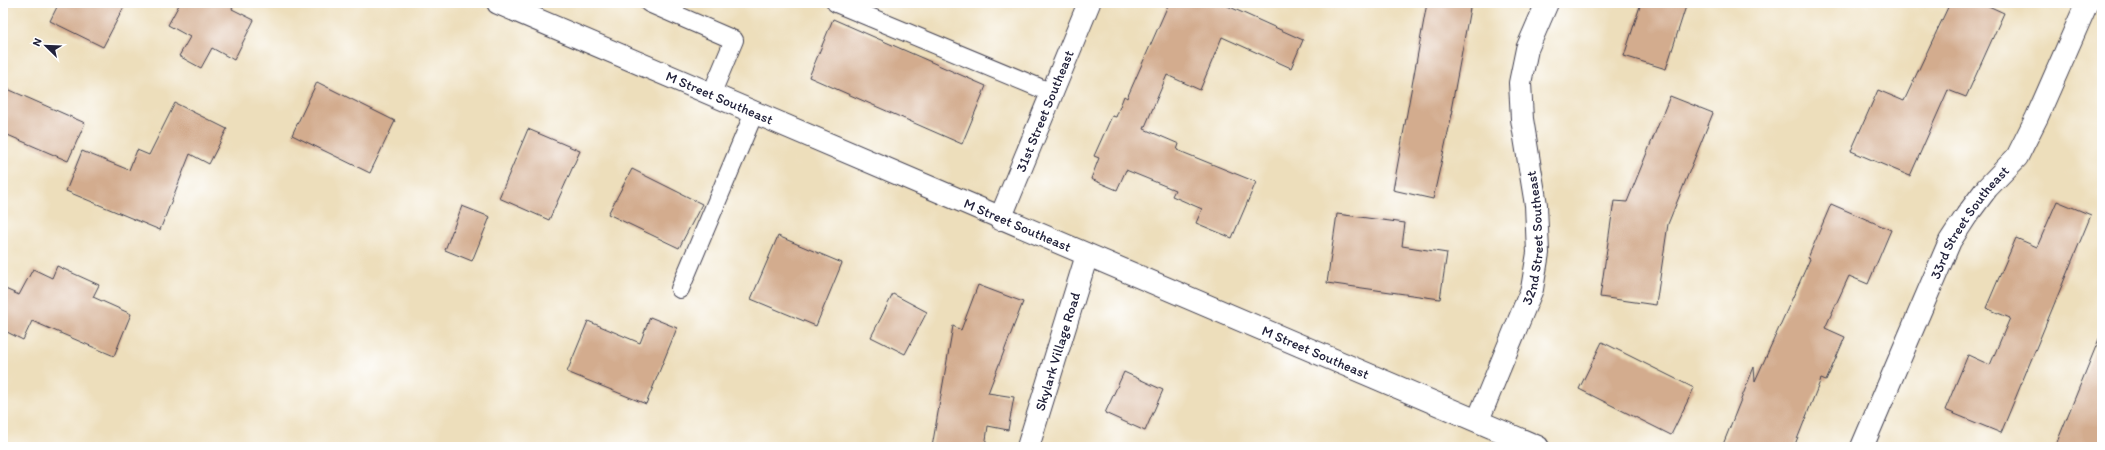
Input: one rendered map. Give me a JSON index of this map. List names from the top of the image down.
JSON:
{
  "streets": {
    "street": [
      "M Street Southeast",
      "31st Street Southeast",
      "33rd Street Southeast",
      "32nd Street Southeast",
      "Skylark Village Road"
    ]
  },
  "crossings": [
    ["M Street Southeast", "31st Street Southeast"],
    ["M Street Southeast", "32nd Street Southeast"],
    ["M Street Southeast", "Skylark Village Road"]
  ],
  "north": "top left"
}
